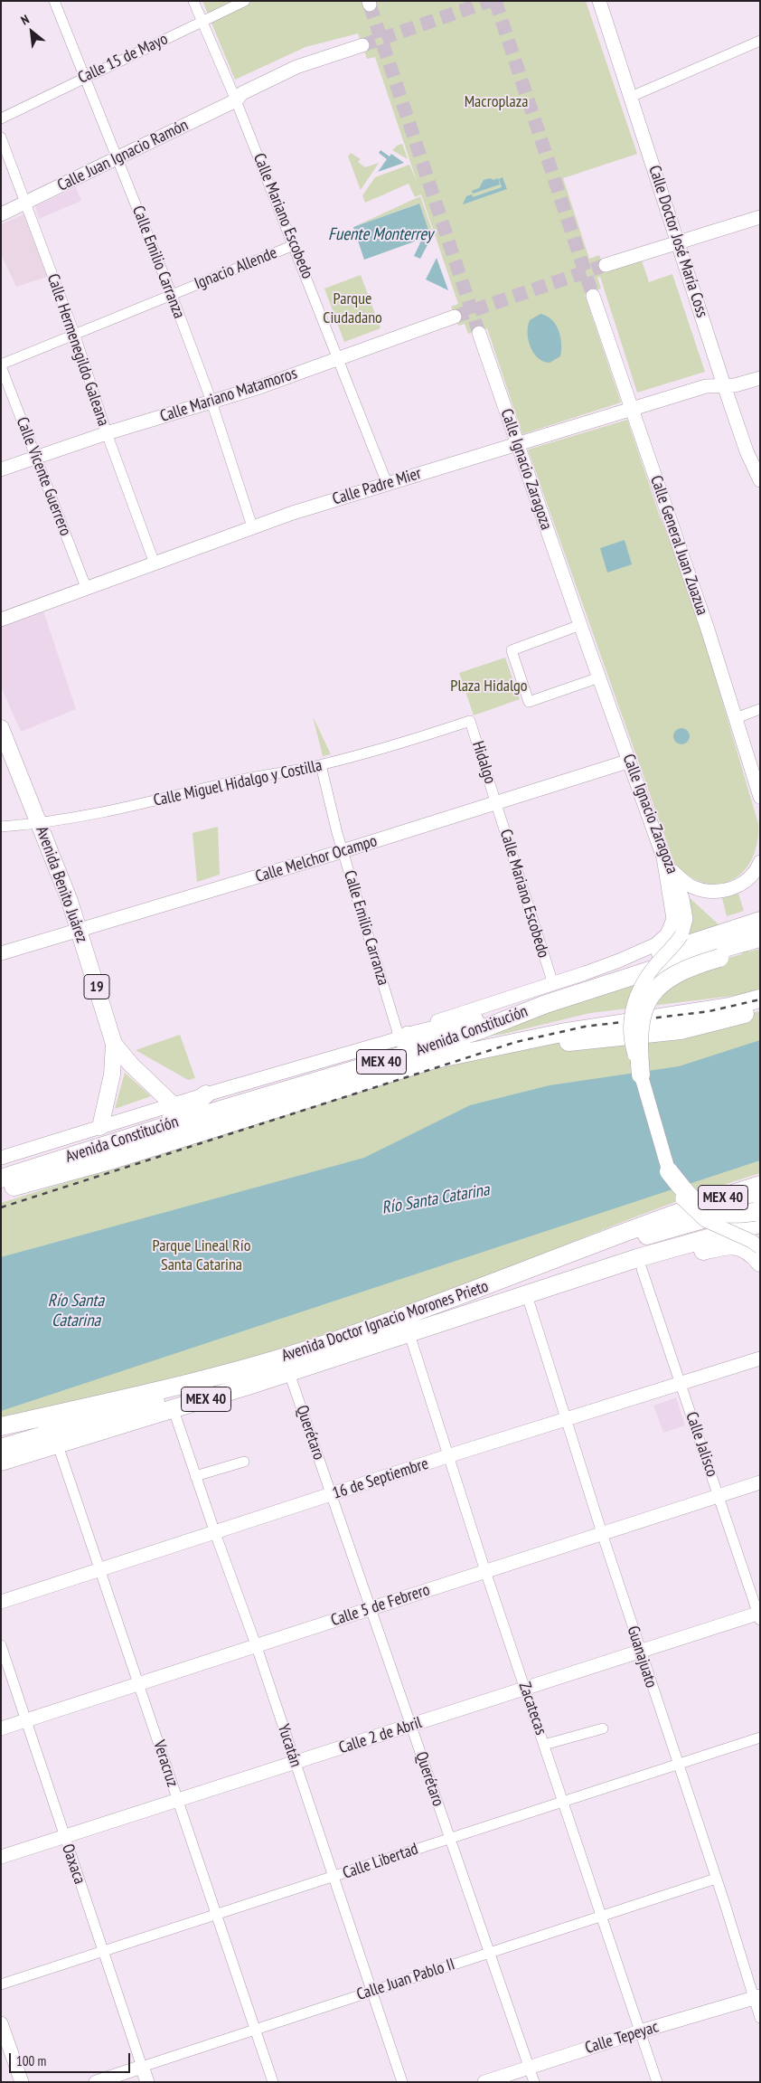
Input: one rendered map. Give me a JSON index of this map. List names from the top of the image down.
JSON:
{
  "streets": {
    "highway": ["Avenida Constitución", "MEX 40", "Avenida Doctor Ignacio Morones Prieto"],
    "main road": ["Avenida Benito Juárez", "19"],
    "street": [
      "Calle 15 de Mayo",
      "Calle Juan Ignacio Ramón",
      "Calle Mariano Escobedo",
      "Calle Doctor José María Coss",
      "Calle Emilio Carranza",
      "Ignacio Allende",
      "Calle Hermenegildo Galeana",
      "Calle Mariano Matamoros",
      "Calle Ignacio Zaragoza",
      "Calle Vicente Guerrero",
      "Calle Padre Mier",
      "Calle General Juan Zuazua",
      "Hidalgo",
      "Calle Miguel Hidalgo y Costilla",
      "Calle Melchor Ocampo",
      "Querétaro",
      "Calle Jalisco",
      "16 de Septiembre",
      "Calle 5 de Febrero",
      "Guanajuato",
      "Zacatecas",
      "Calle 2 de Abril",
      "Yucatán",
      "Veracruz",
      "Calle Libertad",
      "Oaxaca",
      "Calle Juan Pablo II",
      "Calle Tepeyac"
    ]
  },
  "crossings": [
    ["Calle 15 de Mayo", "Calle Mariano Escobedo"],
    ["Calle 15 de Mayo", "Calle Emilio Carranza"],
    ["Calle Juan Ignacio Ramón", "Calle Mariano Escobedo"],
    ["Calle Juan Ignacio Ramón", "Calle Emilio Carranza"],
    ["Calle Juan Ignacio Ramón", "Calle Hermenegildo Galeana"],
    ["Calle Mariano Escobedo", "Ignacio Allende"],
    ["Calle Mariano Escobedo", "Calle Mariano Matamoros"],
    ["Calle Mariano Escobedo", "Calle Padre Mier"],
    ["Calle Mariano Escobedo", "Hidalgo"],
    ["Calle Mariano Escobedo", "Calle Melchor Ocampo"],
    ["Calle Doctor José María Coss", "Calle Padre Mier"],
    ["Calle Emilio Carranza", "Ignacio Allende"],
    ["Calle Emilio Carranza", "Calle Mariano Matamoros"],
    ["Calle Emilio Carranza", "Calle Padre Mier"],
    ["Calle Emilio Carranza", "Calle Miguel Hidalgo y Costilla"],
    ["Calle Emilio Carranza", "Calle Melchor Ocampo"],
    ["Ignacio Allende", "Calle Hermenegildo Galeana"],
    ["Ignacio Allende", "Calle Vicente Guerrero"],
    ["Calle Hermenegildo Galeana", "Calle Mariano Matamoros"],
    ["Calle Hermenegildo Galeana", "Calle Padre Mier"],
    ["Calle Mariano Matamoros", "Calle Vicente Guerrero"],
    ["Calle Ignacio Zaragoza", "Calle Padre Mier"],
    ["Calle Ignacio Zaragoza", "Calle Melchor Ocampo"],
    ["Calle Vicente Guerrero", "Calle Padre Mier"],
    ["Calle Padre Mier", "Calle General Juan Zuazua"],
    ["Hidalgo", "Calle Miguel Hidalgo y Costilla"],
    ["Hidalgo", "Calle Melchor Ocampo"],
    ["Calle Miguel Hidalgo y Costilla", "Avenida Benito Juárez"],
    ["Calle Melchor Ocampo", "Avenida Benito Juárez"],
    ["MEX 40", "Avenida Doctor Ignacio Morones Prieto"],
    ["MEX 40", "Yucatán"],
    ["Avenida Doctor Ignacio Morones Prieto", "Querétaro"],
    ["Avenida Doctor Ignacio Morones Prieto", "Guanajuato"],
    ["Avenida Doctor Ignacio Morones Prieto", "Zacatecas"],
    ["Avenida Doctor Ignacio Morones Prieto", "Yucatán"],
    ["Avenida Doctor Ignacio Morones Prieto", "Veracruz"],
    ["Querétaro", "16 de Septiembre"],
    ["Querétaro", "Calle 5 de Febrero"],
    ["Querétaro", "Calle 2 de Abril"],
    ["Querétaro", "Calle Libertad"],
    ["Querétaro", "Calle Juan Pablo II"],
    ["Querétaro", "Calle Tepeyac"],
    ["Calle Jalisco", "16 de Septiembre"],
    ["Calle Jalisco", "Calle 5 de Febrero"],
    ["Calle Jalisco", "Calle 2 de Abril"],
    ["16 de Septiembre", "Guanajuato"],
    ["16 de Septiembre", "Zacatecas"],
    ["16 de Septiembre", "Yucatán"],
    ["16 de Septiembre", "Veracruz"],
    ["Calle 5 de Febrero", "Guanajuato"],
    ["Calle 5 de Febrero", "Zacatecas"],
    ["Calle 5 de Febrero", "Yucatán"],
    ["Calle 5 de Febrero", "Veracruz"],
    ["Calle 5 de Febrero", "Oaxaca"],
    ["Guanajuato", "Calle 2 de Abril"],
    ["Guanajuato", "Calle Libertad"],
    ["Guanajuato", "Calle Juan Pablo II"],
    ["Guanajuato", "Calle Tepeyac"],
    ["Zacatecas", "Calle 2 de Abril"],
    ["Zacatecas", "Calle Libertad"],
    ["Zacatecas", "Calle Juan Pablo II"],
    ["Zacatecas", "Calle Tepeyac"],
    ["Calle 2 de Abril", "Yucatán"],
    ["Calle 2 de Abril", "Veracruz"],
    ["Calle 2 de Abril", "Oaxaca"],
    ["Yucatán", "Calle Libertad"],
    ["Yucatán", "Calle Juan Pablo II"],
    ["Veracruz", "Calle Libertad"],
    ["Veracruz", "Calle Juan Pablo II"],
    ["Calle Libertad", "Oaxaca"],
    ["Oaxaca", "Calle Juan Pablo II"]
  ],
  "water": ["Fuente Monterrey", "Río Santa Catarina"],
  "parks": [
    "Macroplaza",
    "Parque Ciudadano",
    "Plaza Hidalgo",
    "Parque Lineal Río Santa Catarina"
  ],
  "scale_bar": "100 m",
  "north": "top left"
}
